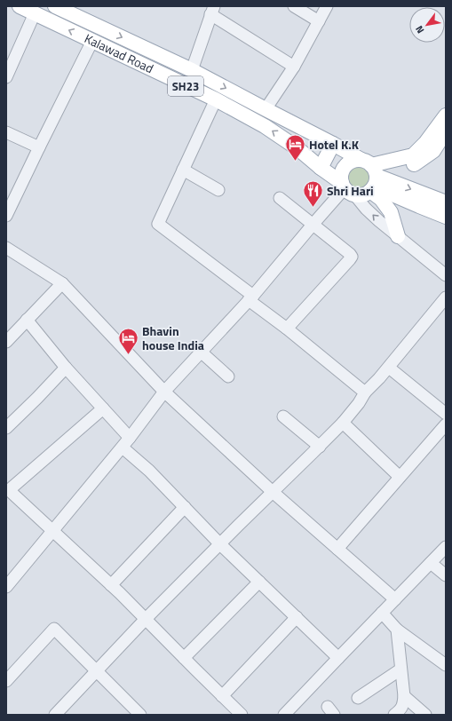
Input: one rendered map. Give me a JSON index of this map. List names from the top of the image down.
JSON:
{
  "streets": {
    "main road": ["Kalawad Road", "SH23"]
  },
  "places": {
    "hotel": ["Hotel K.K", "Bhavin house India"],
    "restaurant": ["Shri Hari"]
  },
  "north": "bottom left"
}
